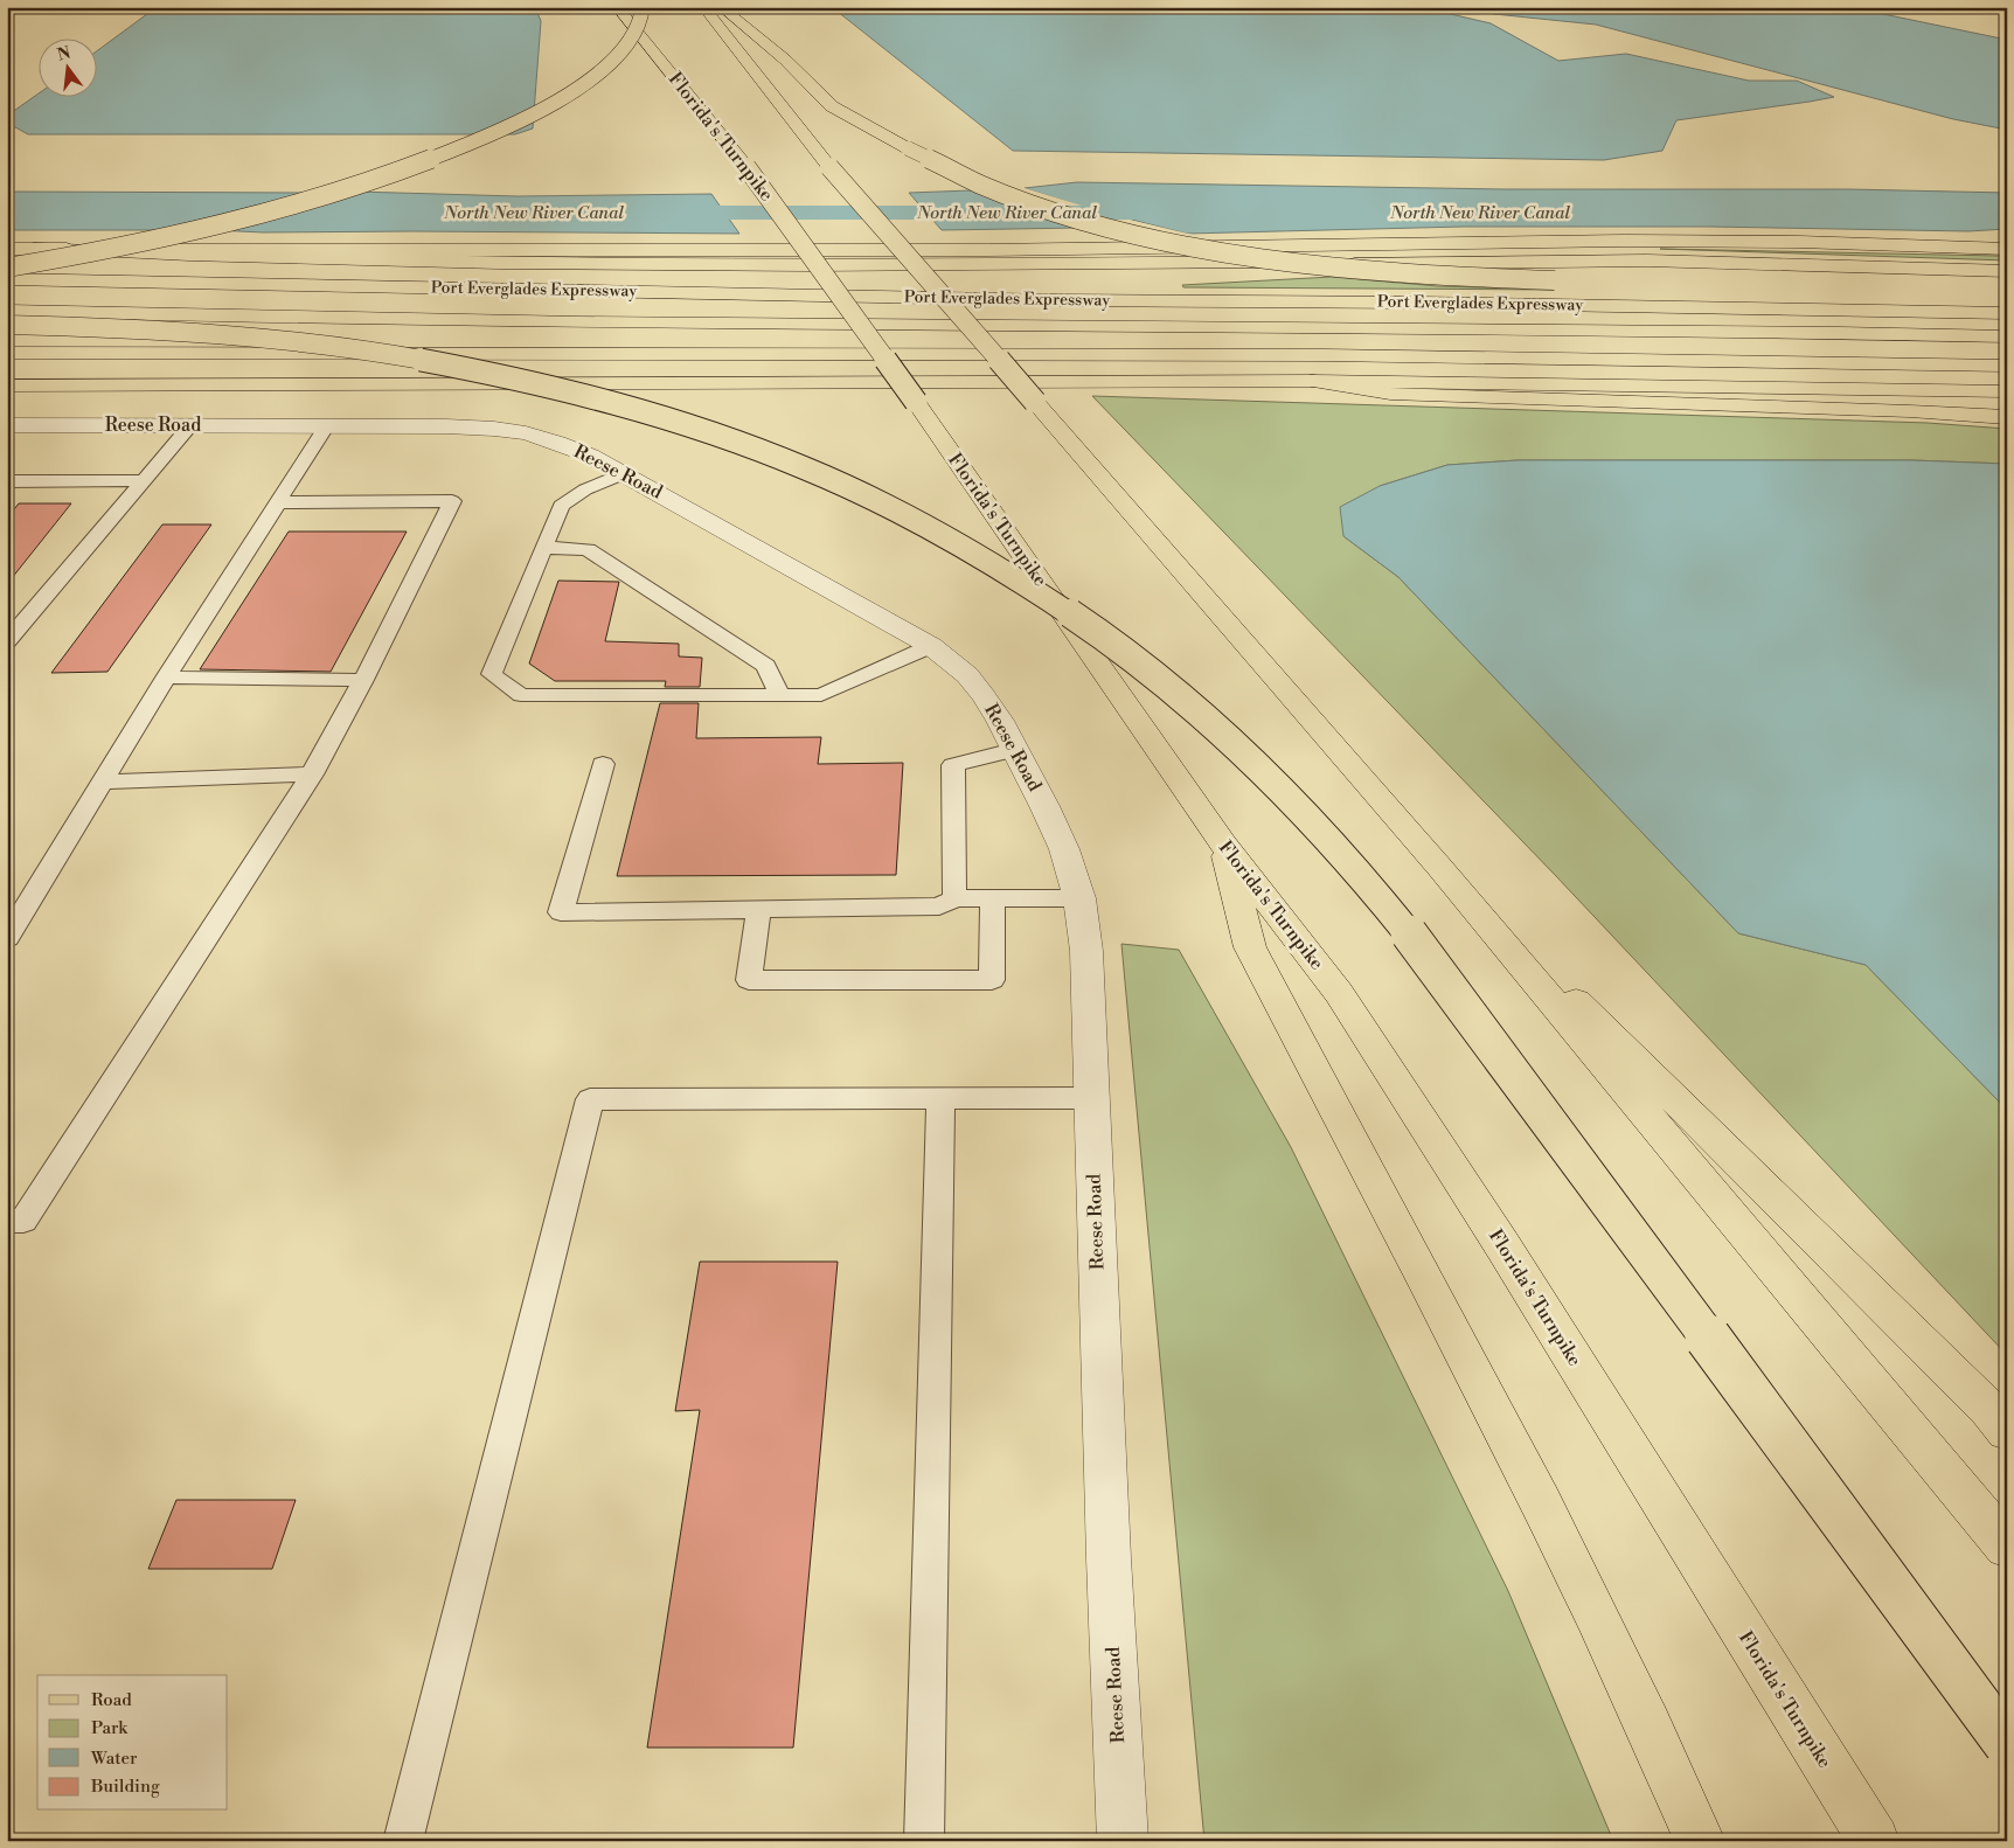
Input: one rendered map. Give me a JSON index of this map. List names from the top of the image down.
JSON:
{
  "streets": {
    "main road": ["Florida's Turnpike", "Port Everglades Expressway"],
    "street": ["Reese Road"]
  },
  "water": ["North New River Canal"],
  "legend": [
    "Road",
    "Park",
    "Water",
    "Building"
  ],
  "north": "top"
}
